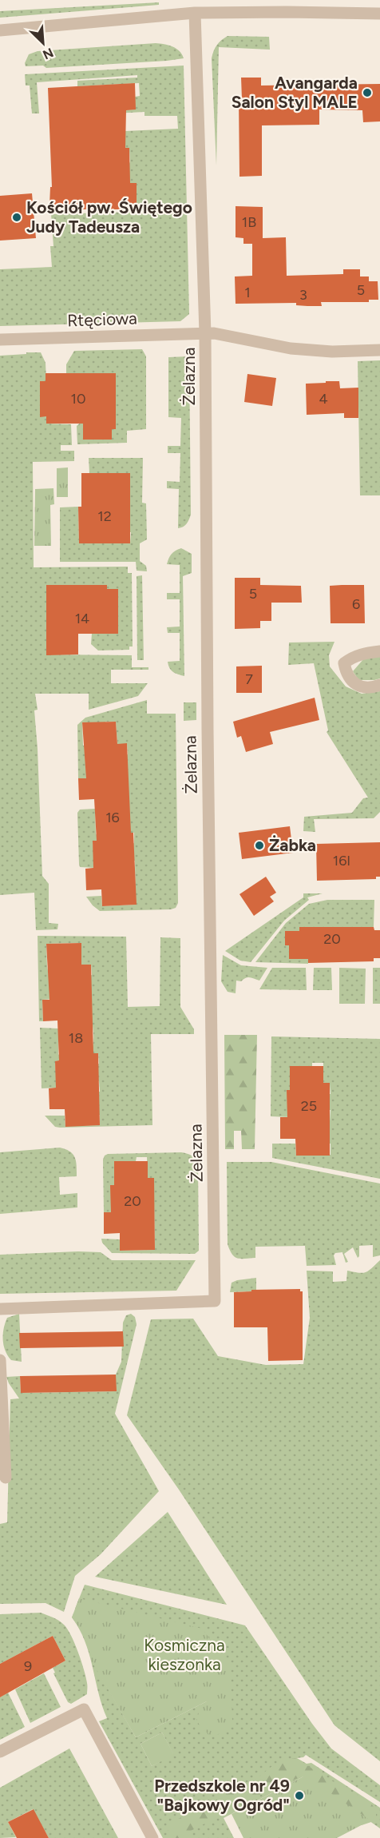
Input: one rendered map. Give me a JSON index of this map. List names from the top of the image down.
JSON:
{
  "streets": {
    "street": ["Rtęciowa", "Żelazna"]
  },
  "crossings": [
    ["Rtęciowa", "Żelazna"]
  ],
  "parks": ["Kosmiczna kieszonka"],
  "places": [
    "Avangarda Salon Styl MALE",
    "Kościół pw. Świętego Judy Tadeusza",
    "Żabka",
    "Przedszkole nr 49 \"Bajkowy Ogród\""
  ],
  "house_numbers": [
    "1B",
    "5",
    "1",
    "3",
    "10",
    "4",
    "12",
    "5",
    "6",
    "14",
    "7",
    "16",
    "16I",
    "20",
    "18",
    "25",
    "20",
    "9"
  ],
  "north": "bottom right"
}
